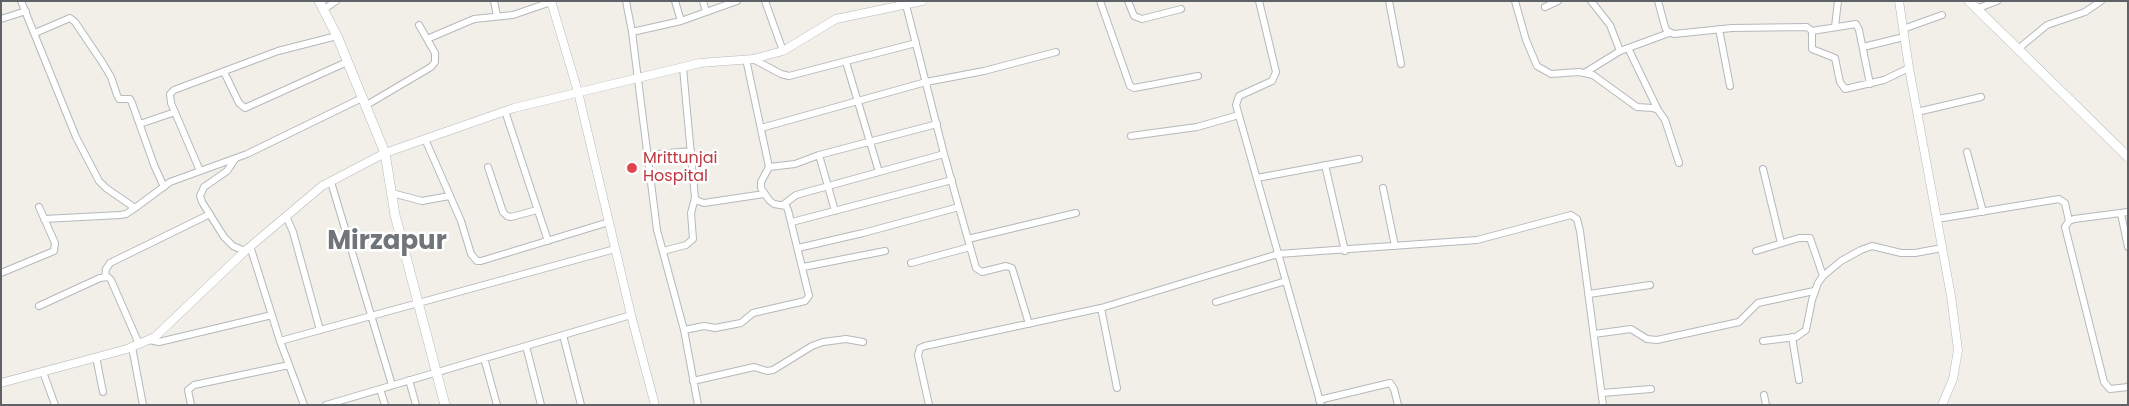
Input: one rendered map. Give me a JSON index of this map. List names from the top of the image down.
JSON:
{
  "districts": ["Mirzapur"],
  "places": ["Mrittunjai Hospital"]
}
